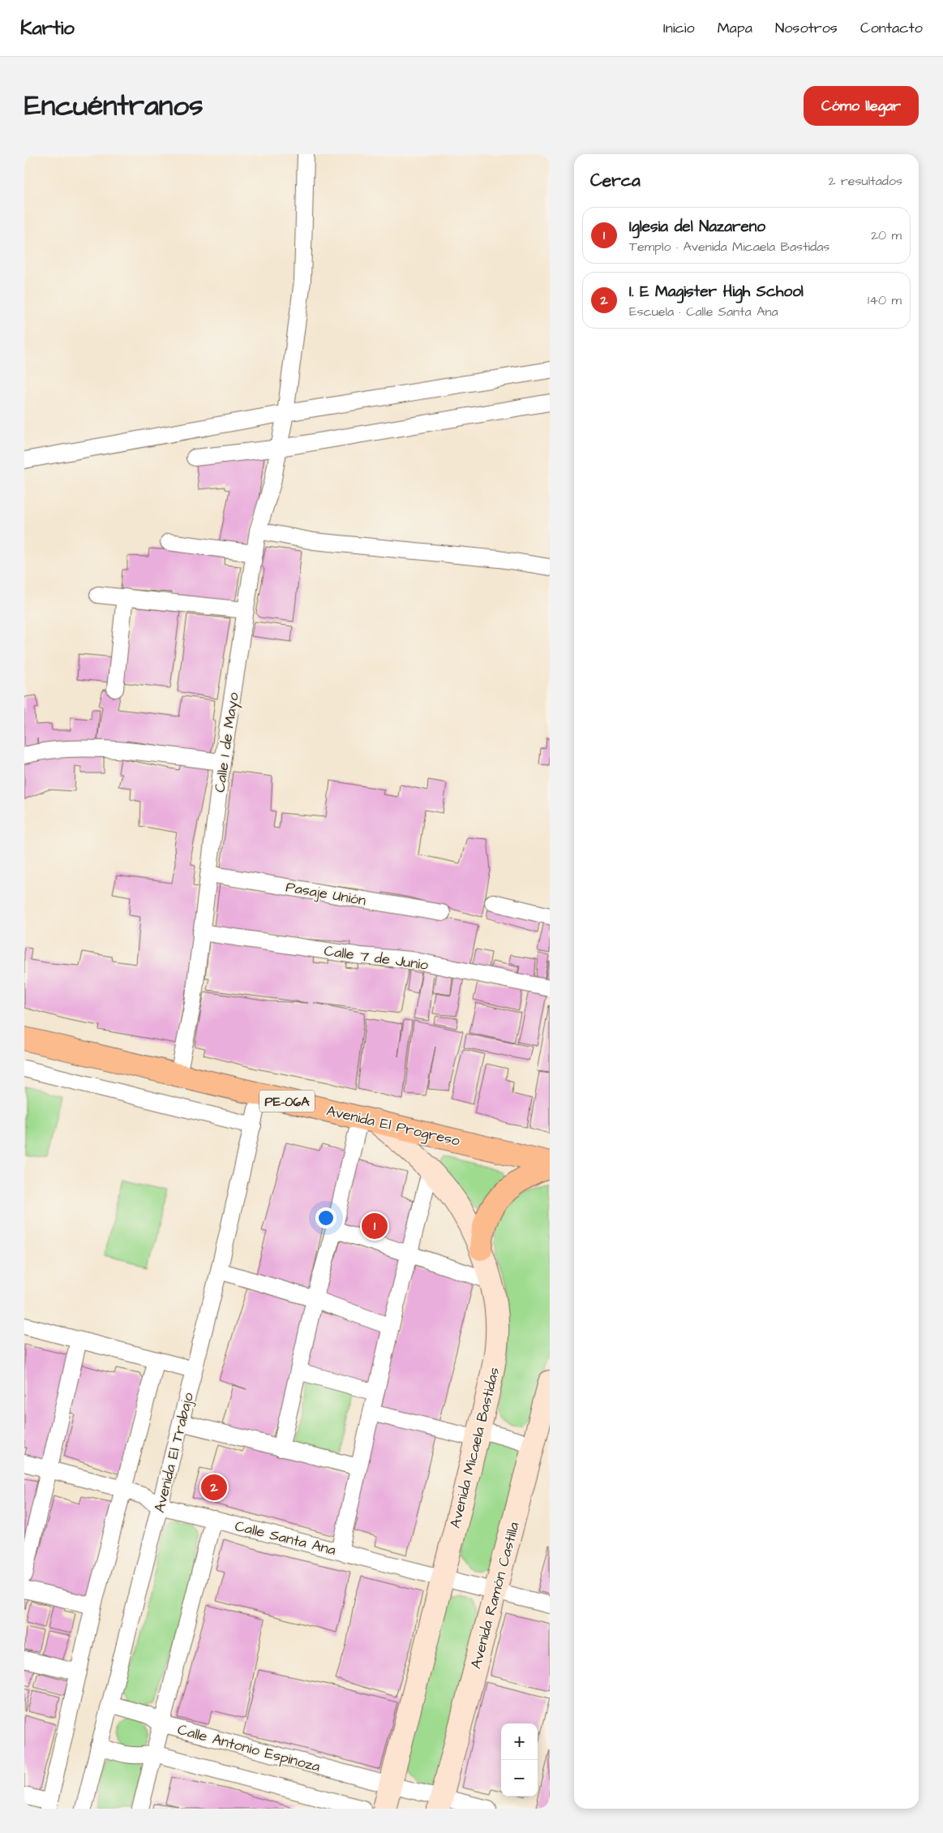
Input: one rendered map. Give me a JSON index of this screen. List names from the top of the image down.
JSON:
{
  "streets": {
    "highway": ["PE-06A", "Avenida El Progreso"],
    "main road": ["Avenida Micaela Bastidas", "Avenida Ramón Castilla"],
    "street": [
      "Calle 1 de Mayo",
      "Pasaje Unión",
      "Calle 7 de Junio",
      "Avenida El Trabajo",
      "Calle Santa Ana",
      "Calle Antonio Espinoza"
    ]
  },
  "crossings": [
    ["Calle 1 de Mayo", "Pasaje Unión"],
    ["Calle 1 de Mayo", "Calle 7 de Junio"],
    ["Calle 1 de Mayo", "Avenida El Progreso"],
    ["Avenida El Progreso", "Avenida Micaela Bastidas"],
    ["Avenida El Progreso", "Avenida El Trabajo"],
    ["Avenida Micaela Bastidas", "Calle Santa Ana"],
    ["Avenida Micaela Bastidas", "Calle Antonio Espinoza"],
    ["Avenida El Trabajo", "Calle Santa Ana"],
    ["Avenida El Trabajo", "Calle Antonio Espinoza"],
    ["Calle Santa Ana", "Avenida Ramón Castilla"],
    ["Avenida Ramón Castilla", "Calle Antonio Espinoza"]
  ],
  "page": {
    "header": "Kartio",
    "nav": [
      "Inicio",
      "Mapa",
      "Nosotros",
      "Contacto"
    ],
    "title": "Encuéntranos",
    "buttons": "Cómo llegar",
    "heading": ["Cerca", "2 resultados"],
    "list": [
      {
        "mark": "1",
        "name": "Iglesia del Nazareno",
        "note": "Templo · Avenida Micaela Bastidas",
        "value": "20 m"
      },
      {
        "mark": "2",
        "name": "I. E Magister High School",
        "note": "Escuela · Calle Santa Ana",
        "value": "140 m"
      }
    ],
    "pins": ["1", "2"],
    "map_buttons": ["+", "−"]
  }
}
